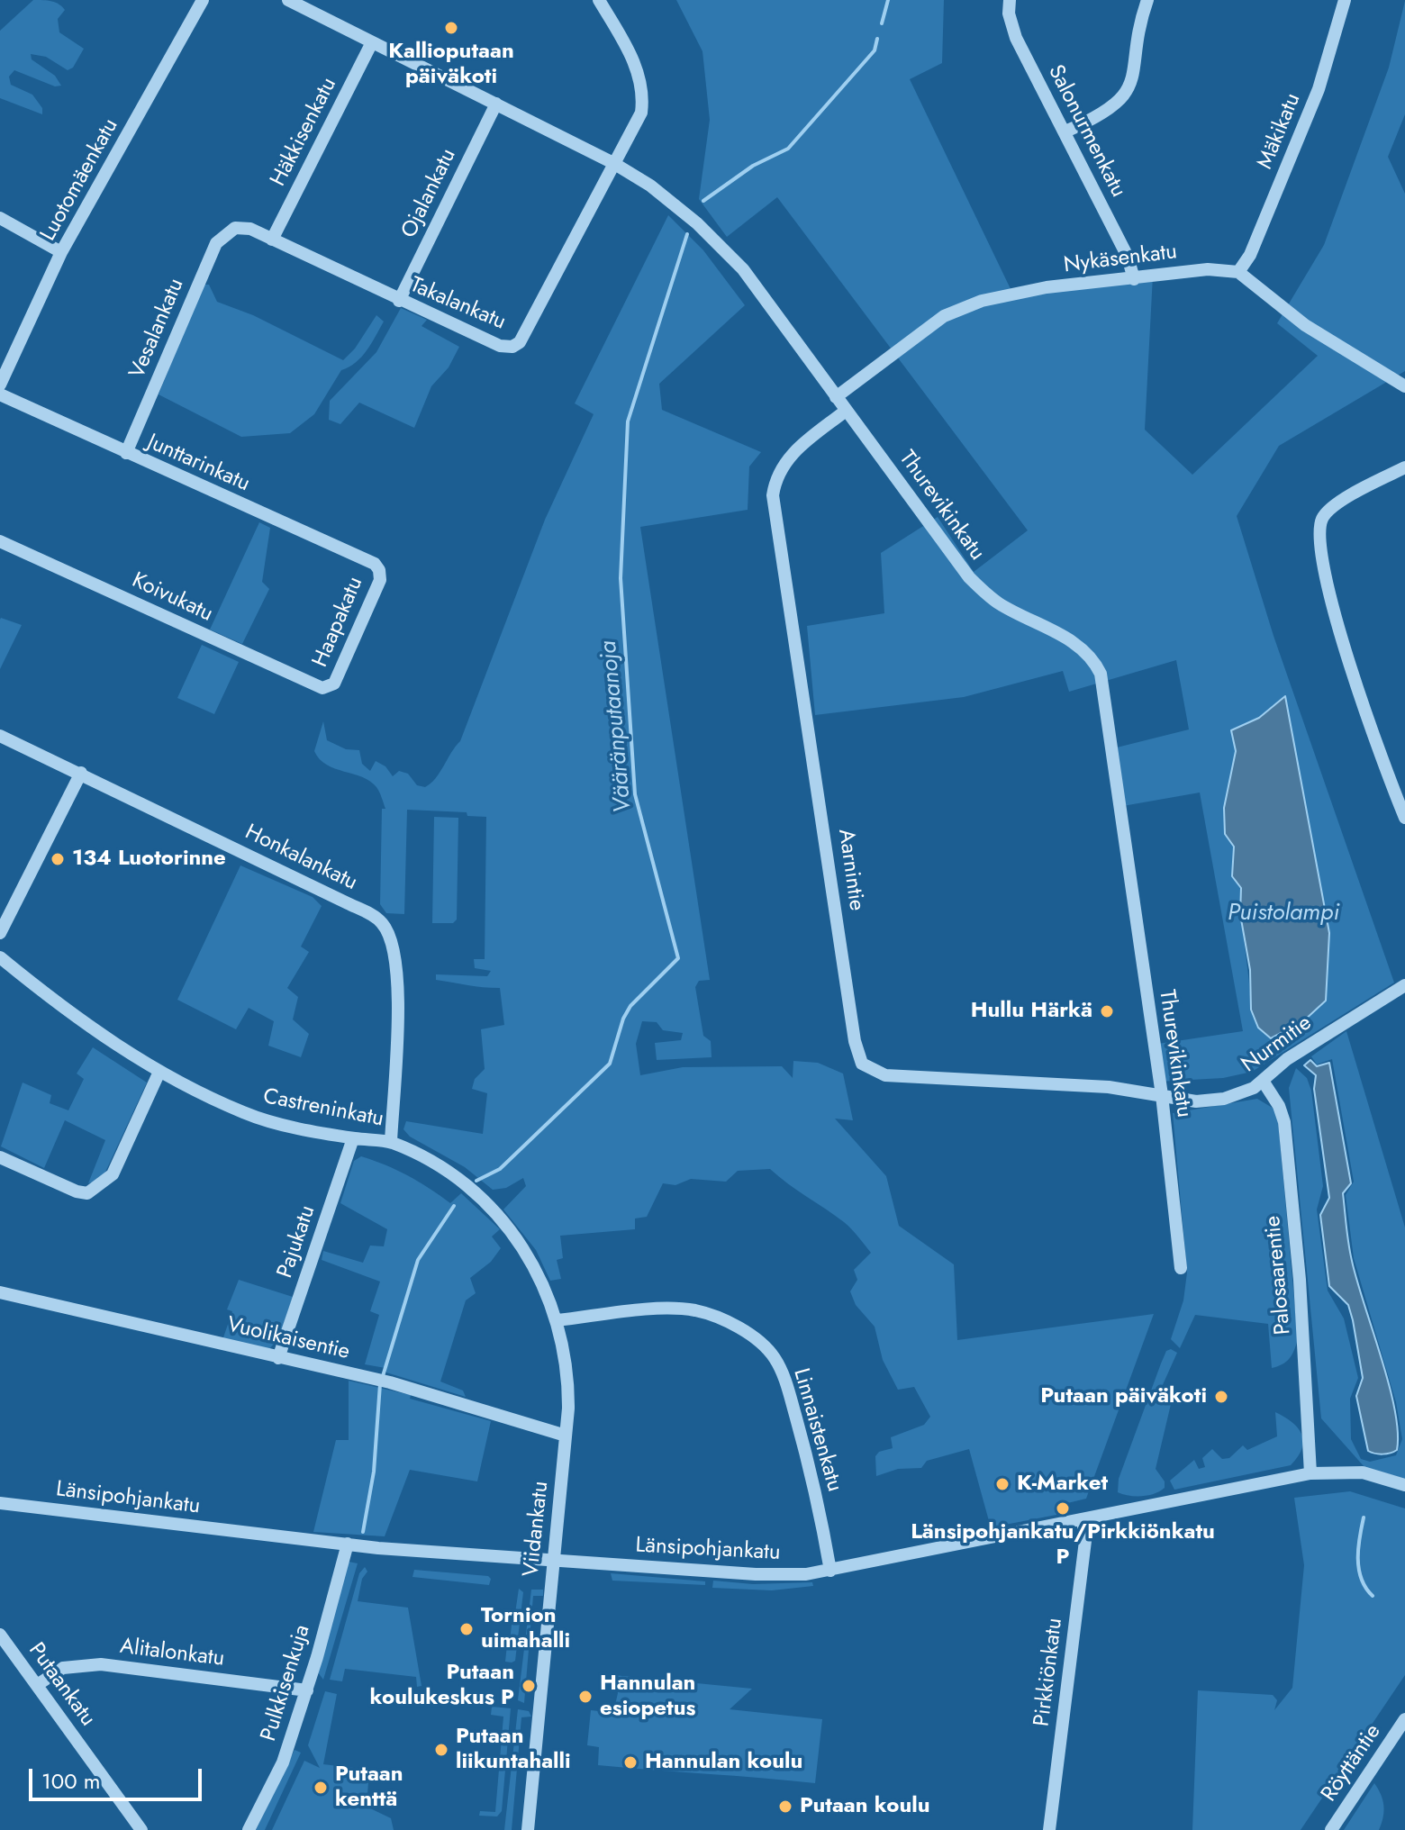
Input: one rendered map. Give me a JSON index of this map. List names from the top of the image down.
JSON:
{
  "streets": {
    "street": [
      "Salonurmenkatu",
      "Mäkikatu",
      "Häkkisenkatu",
      "Luotomäenkatu",
      "Ojalankatu",
      "Nykäsenkatu",
      "Takalankatu",
      "Vesalankatu",
      "Junttarinkatu",
      "Thurevikinkatu",
      "Koivukatu",
      "Haapakatu",
      "Honkalankatu",
      "Aarnintie",
      "Nurmitie",
      "Castreninkatu",
      "Pajukatu",
      "Palosaarentie",
      "Vuolikaisentie",
      "Linnaistenkatu",
      "Länsipohjankatu",
      "Viidankatu",
      "Alitalonkatu",
      "Pirkkiönkatu",
      "Pulkkisenkuja",
      "Putaankatu",
      "Röyttäntie"
    ]
  },
  "crossings": [
    ["Salonurmenkatu", "Nykäsenkatu"],
    ["Mäkikatu", "Nykäsenkatu"],
    ["Häkkisenkatu", "Takalankatu"],
    ["Häkkisenkatu", "Thurevikinkatu"],
    ["Ojalankatu", "Takalankatu"],
    ["Ojalankatu", "Thurevikinkatu"],
    ["Nykäsenkatu", "Thurevikinkatu"],
    ["Takalankatu", "Vesalankatu"],
    ["Takalankatu", "Thurevikinkatu"],
    ["Vesalankatu", "Junttarinkatu"],
    ["Junttarinkatu", "Haapakatu"],
    ["Thurevikinkatu", "Aarnintie"],
    ["Thurevikinkatu", "Nurmitie"],
    ["Koivukatu", "Haapakatu"],
    ["Honkalankatu", "Castreninkatu"],
    ["Aarnintie", "Nurmitie"],
    ["Nurmitie", "Palosaarentie"],
    ["Castreninkatu", "Pajukatu"],
    ["Castreninkatu", "Linnaistenkatu"],
    ["Castreninkatu", "Viidankatu"],
    ["Pajukatu", "Vuolikaisentie"],
    ["Palosaarentie", "Länsipohjankatu"],
    ["Vuolikaisentie", "Viidankatu"],
    ["Linnaistenkatu", "Länsipohjankatu"],
    ["Linnaistenkatu", "Viidankatu"],
    ["Länsipohjankatu", "Viidankatu"],
    ["Länsipohjankatu", "Pirkkiönkatu"],
    ["Länsipohjankatu", "Pulkkisenkuja"],
    ["Alitalonkatu", "Pulkkisenkuja"],
    ["Alitalonkatu", "Putaankatu"]
  ],
  "water": ["Vääränputaanoja", "Puistolampi"],
  "places": [
    "Kallioputaan päiväkoti",
    "134 Luotorinne",
    "Hullu Härkä",
    "Putaan päiväkoti",
    "K-Market",
    "Länsipohjankatu/Pirkkiönkatu P",
    "Tornion uimahalli",
    "Putaan koulukeskus P",
    "Hannulan esiopetus",
    "Putaan liikuntahalli",
    "Hannulan koulu",
    "Putaan kenttä",
    "Putaan koulu"
  ],
  "scale_bar": "100 m"
}
